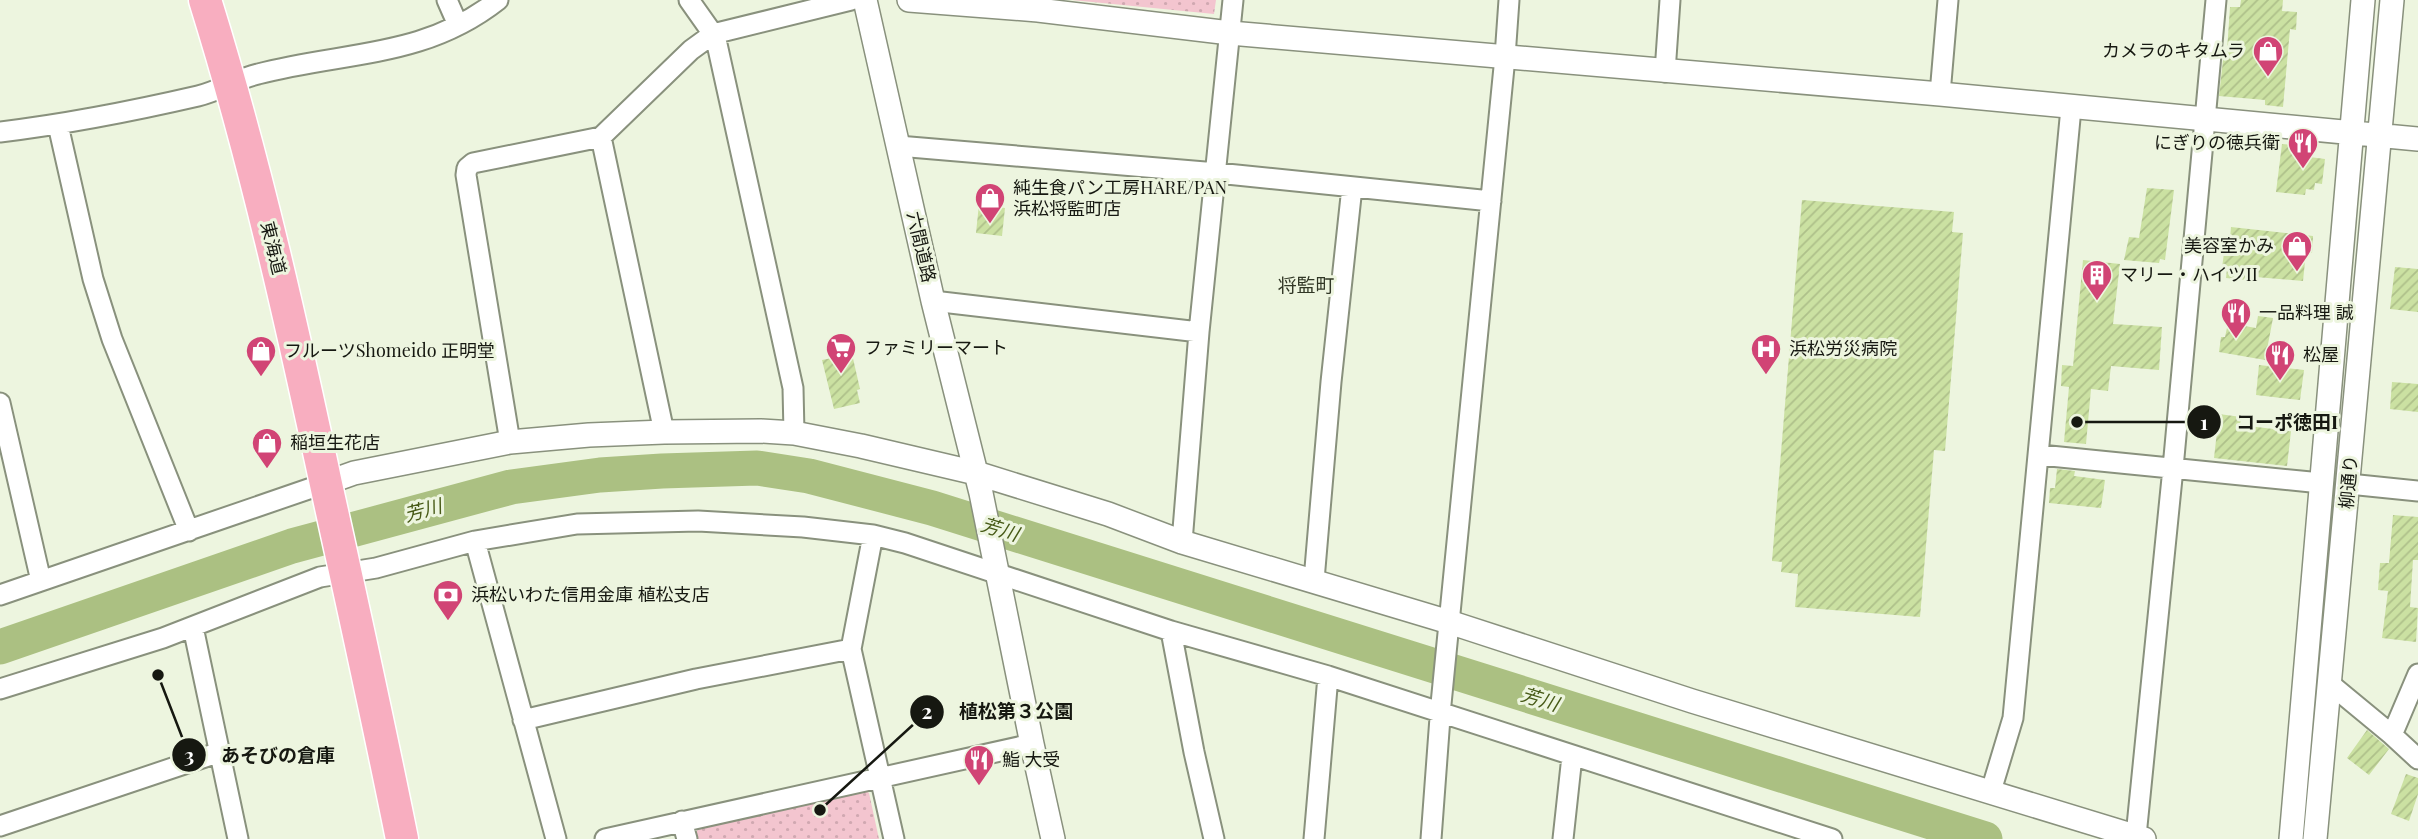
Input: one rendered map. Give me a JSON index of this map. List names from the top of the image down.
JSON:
{
  "streets": {
    "highway": ["東海道"],
    "street": ["六間道路", "柳通り"]
  },
  "districts": ["将監町"],
  "water": ["芳川"],
  "places": {
    "shop": [
      "カメラのキタムラ",
      "純生食パン工房HARE/PAN 浜松将監町店",
      "美容室かみ",
      "フルーツShomeido 正明堂",
      "稲垣生花店"
    ],
    "restaurant": [
      "にぎりの徳兵衛",
      "一品料理 誠",
      "松屋",
      "鮨 大受"
    ],
    "building": ["マリー・ハイツII"],
    "supermarket": ["ファミリーマート"],
    "hospital": ["浜松労災病院"],
    "other": ["コーポ徳田I", "あそびの倉庫", "植松第３公園"],
    "bank": ["浜松いわた信用金庫 植松支店"]
  }
}
